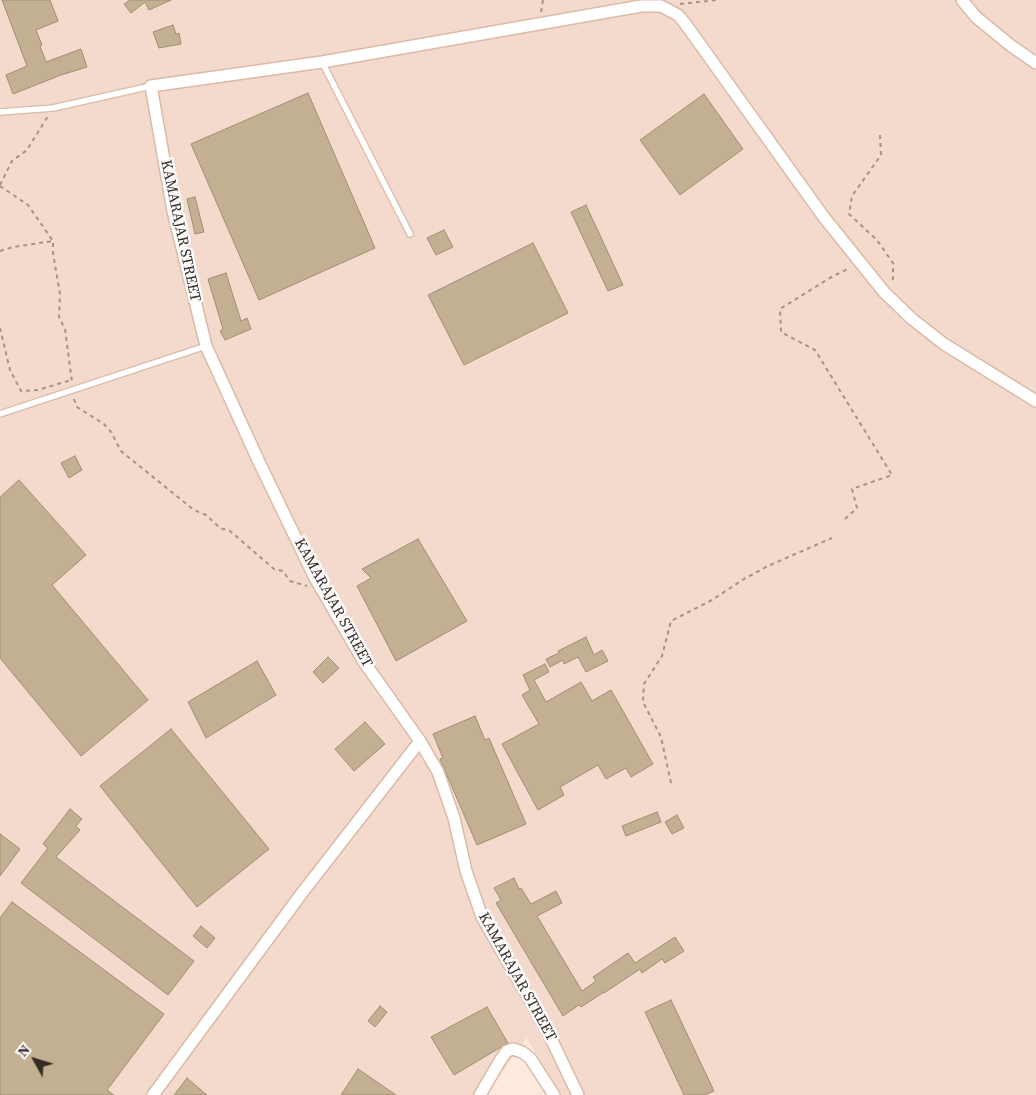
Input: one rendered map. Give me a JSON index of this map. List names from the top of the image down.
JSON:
{
  "streets": {
    "street": ["KAMARAJAR STREET"]
  },
  "north": "top left"
}
